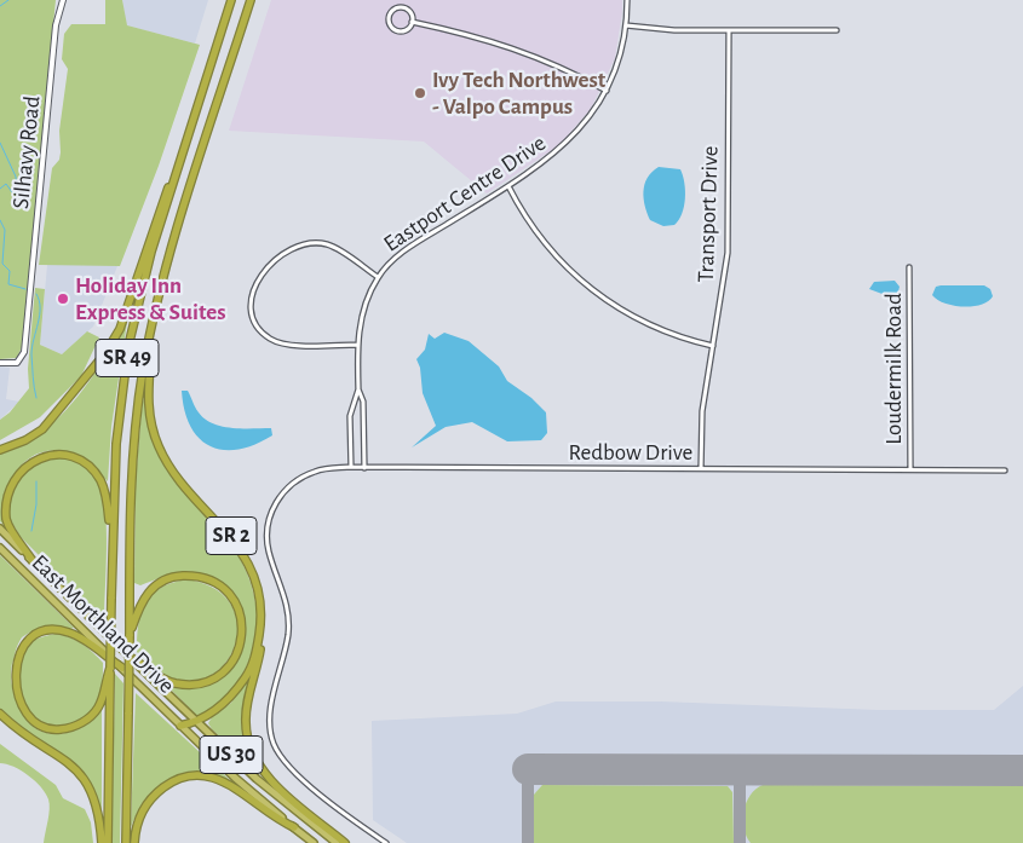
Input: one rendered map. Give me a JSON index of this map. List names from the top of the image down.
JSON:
{
  "streets": {
    "highway": [
      "SR 49",
      "SR 2",
      "East Morthland Drive",
      "US 30"
    ],
    "street": [
      "Silhavy Road",
      "Eastport Centre Drive",
      "Transport Drive",
      "Loudermilk Road",
      "Redbow Drive"
    ]
  },
  "crossings": [
    ["Eastport Centre Drive", "Redbow Drive"],
    ["Transport Drive", "Redbow Drive"],
    ["SR 49", "SR 2"],
    ["Loudermilk Road", "Redbow Drive"],
    ["SR 2", "East Morthland Drive"],
    ["SR 2", "US 30"],
    ["East Morthland Drive", "US 30"]
  ],
  "places": ["Ivy Tech Northwest - Valpo Campus", "Holiday Inn Express & Suites"]
}
